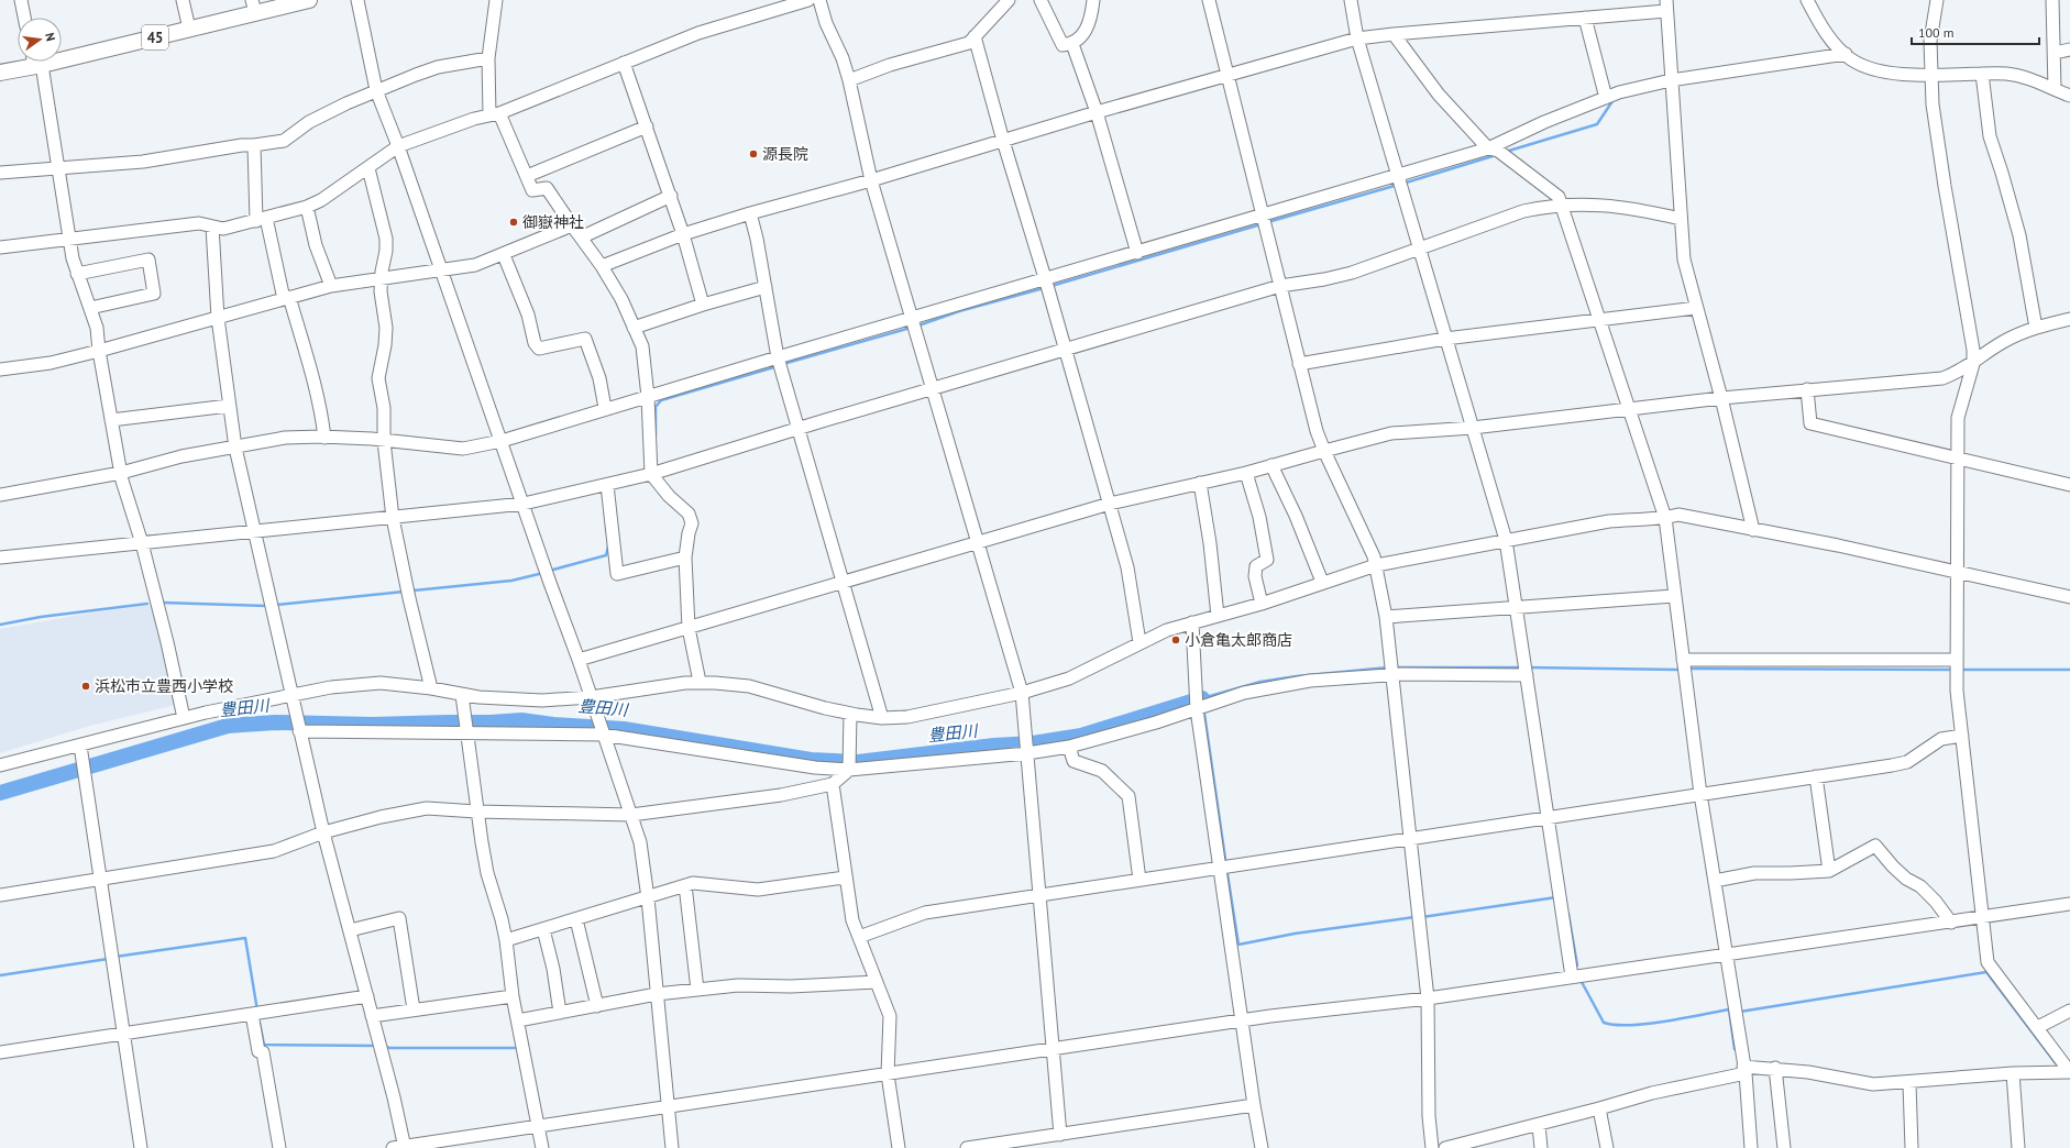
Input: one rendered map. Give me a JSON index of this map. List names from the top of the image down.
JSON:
{
  "streets": {
    "main road": ["45"]
  },
  "water": ["豊田川"],
  "places": [
    "源長院",
    "御嶽神社",
    "小倉亀太郎商店",
    "浜松市立豊西小学校"
  ],
  "scale_bar": "100 m",
  "north": "right"
}
